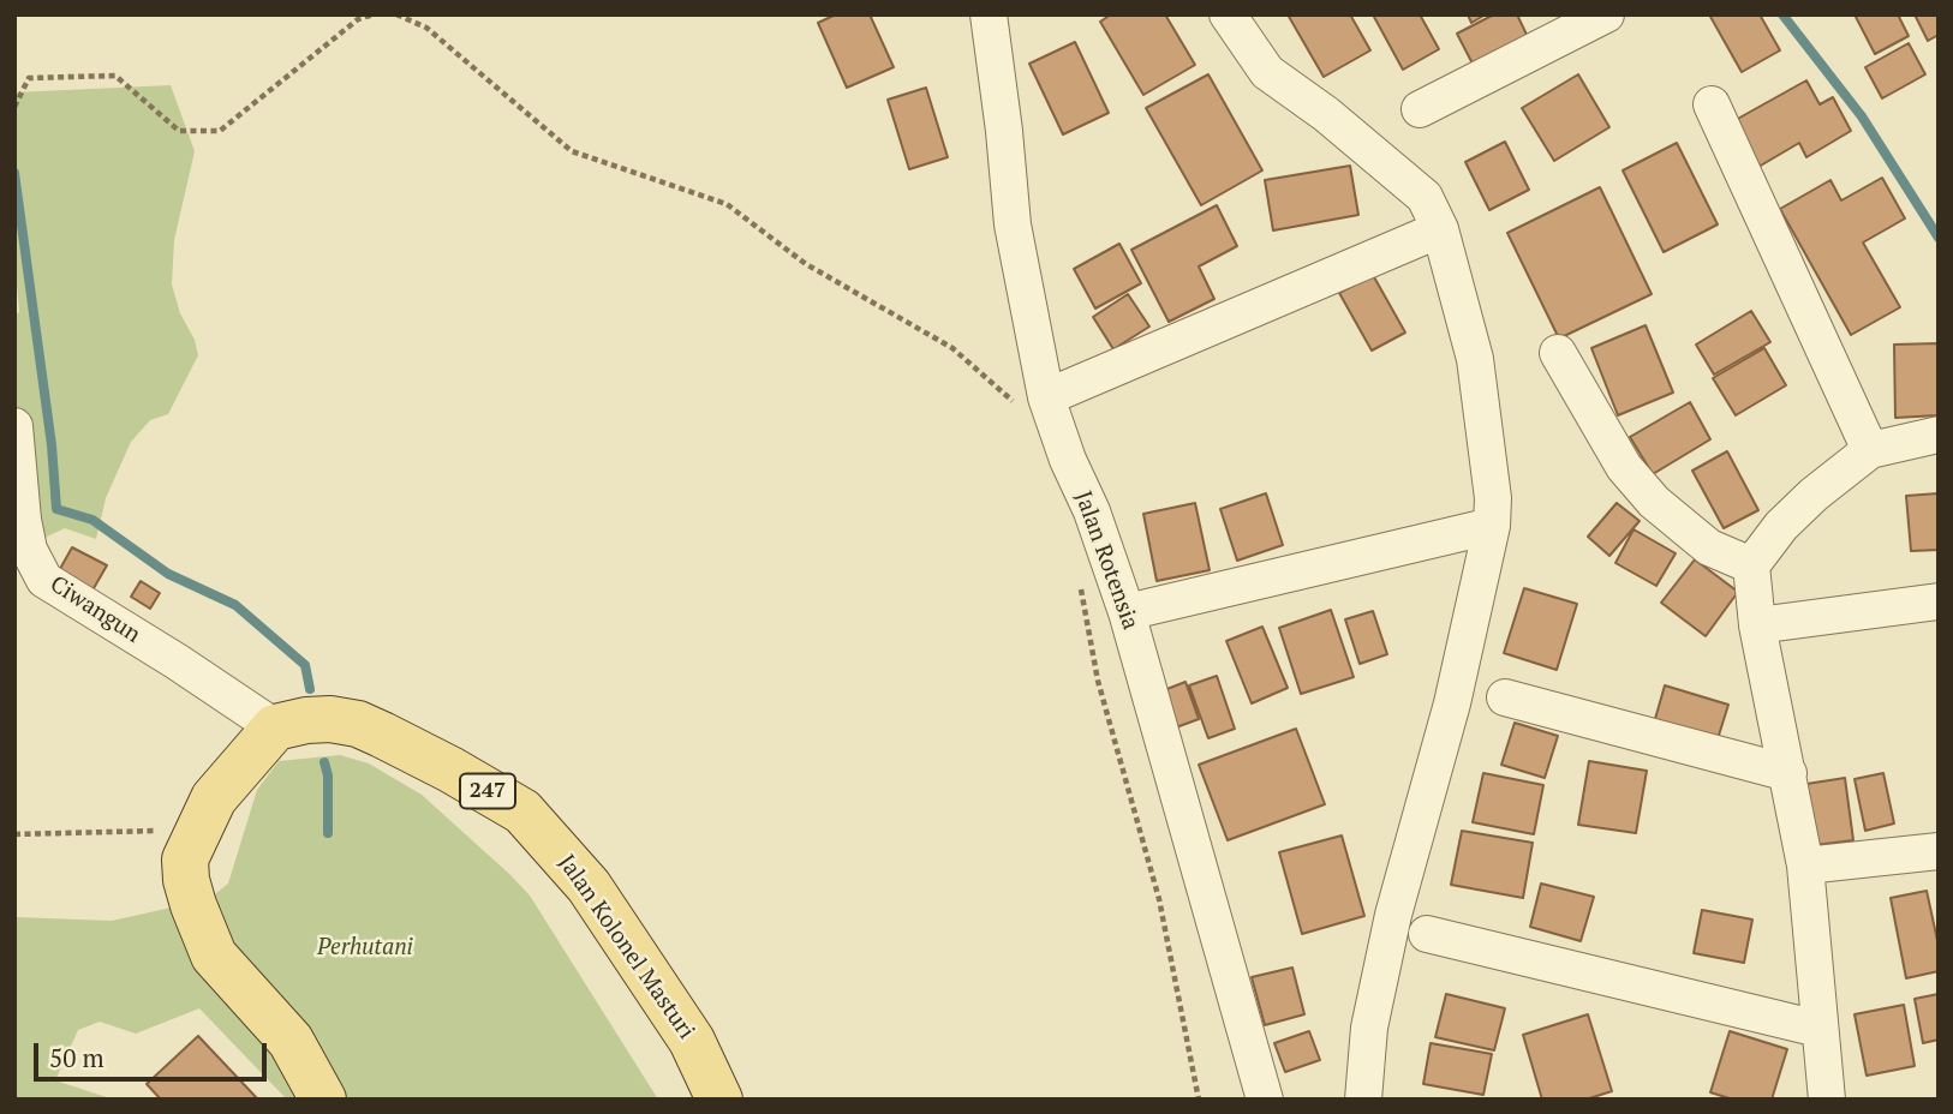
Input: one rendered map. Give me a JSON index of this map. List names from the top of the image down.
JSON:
{
  "streets": {
    "main road": ["247", "Jalan Kolonel Masturi"],
    "street": ["Jalan Rotensia", "Ciwangun"]
  },
  "crossings": [
    ["Ciwangun", "Jalan Kolonel Masturi"]
  ],
  "parks": ["Perhutani"],
  "scale_bar": "50 m"
}
